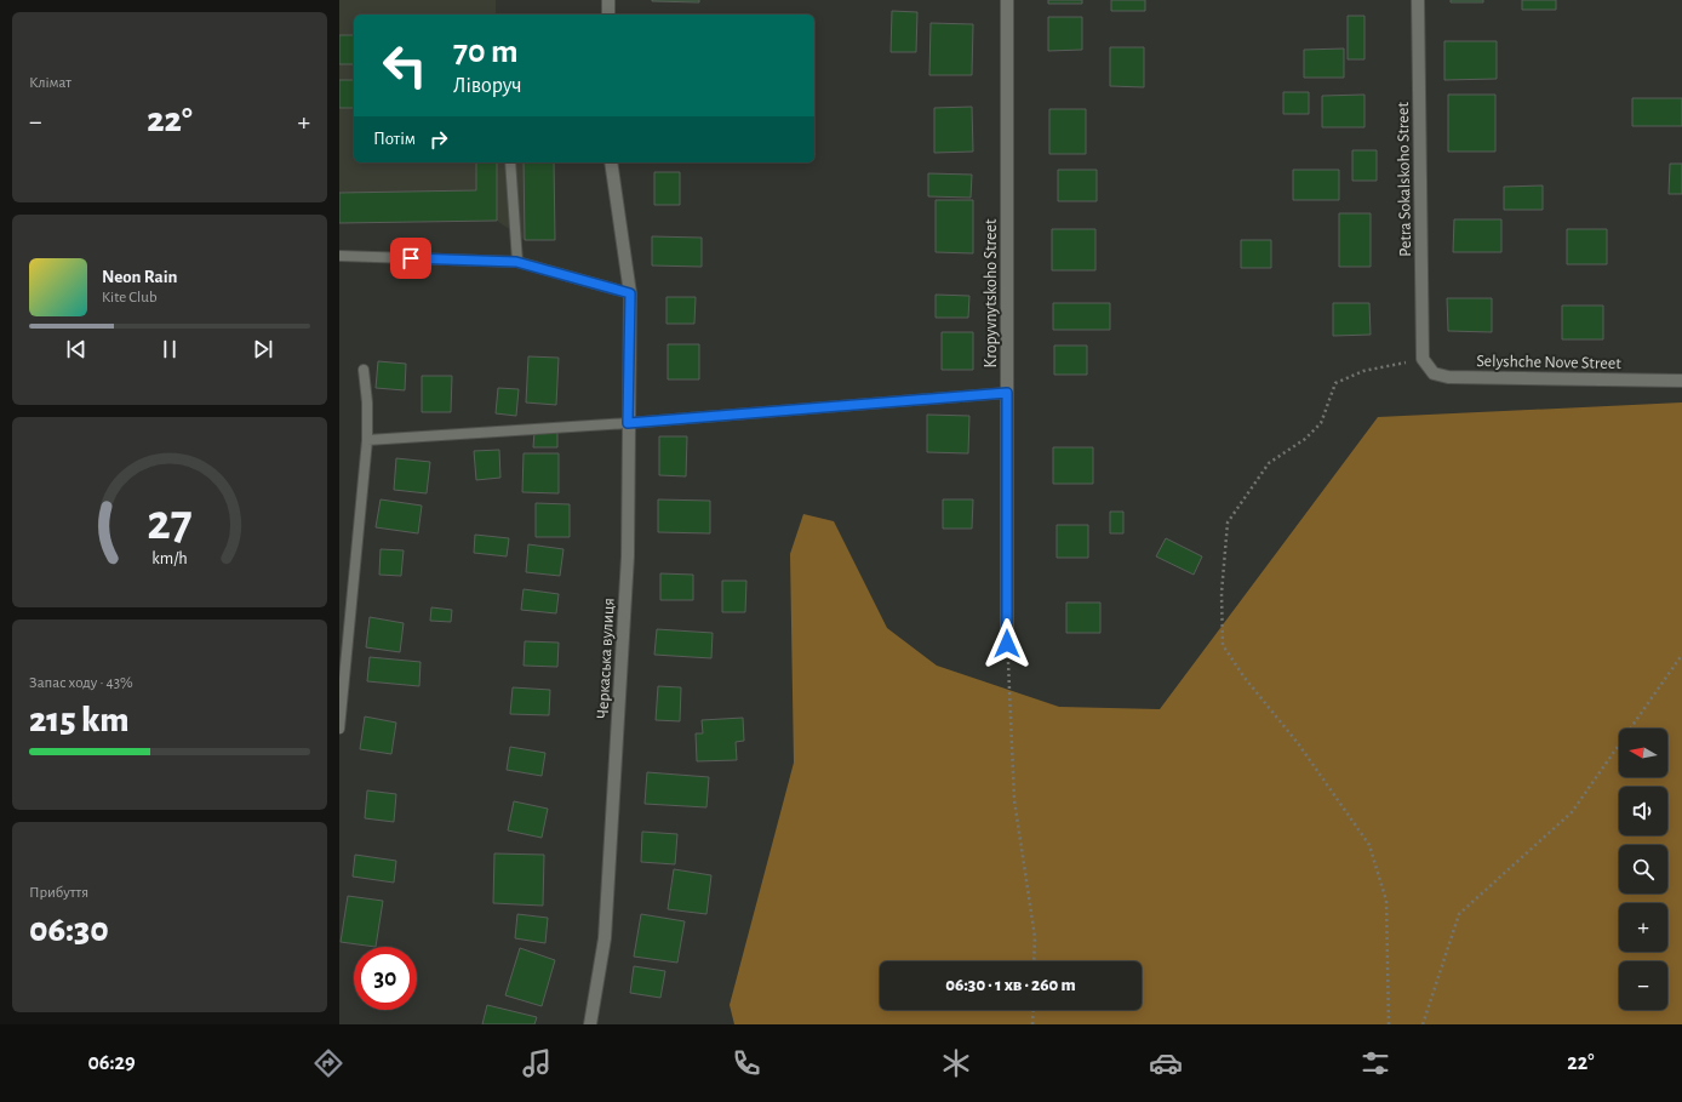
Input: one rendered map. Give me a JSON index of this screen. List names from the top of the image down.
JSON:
{
  "streets": {
    "street": [
      "Petra Sokalskoho Street",
      "Kropyvnytskoho Street",
      "Selyshche Nove Street",
      "Черкаська вулиця"
    ]
  },
  "crossings": [
    ["Petra Sokalskoho Street", "Selyshche Nove Street"]
  ],
  "north": "left",
  "page": {
    "tile": [
      "Клімат",
      ["Запас ходу · 43%", "215 km"],
      ["Прибуття", "06:30"]
    ],
    "turn": ["70 m", "Ліворуч"],
    "heat": ["−", "22°", "+"],
    "then": "Потім",
    "song": ["Neon Rain", "Kite Club"],
    "map_buttons": ["+", "−"],
    "limit": "30",
    "trip": "06:30 · 1 хв · 260 m",
    "tabs": ["06:29", "22°"],
    "gauge": ["27", "km/h"]
  }
}
